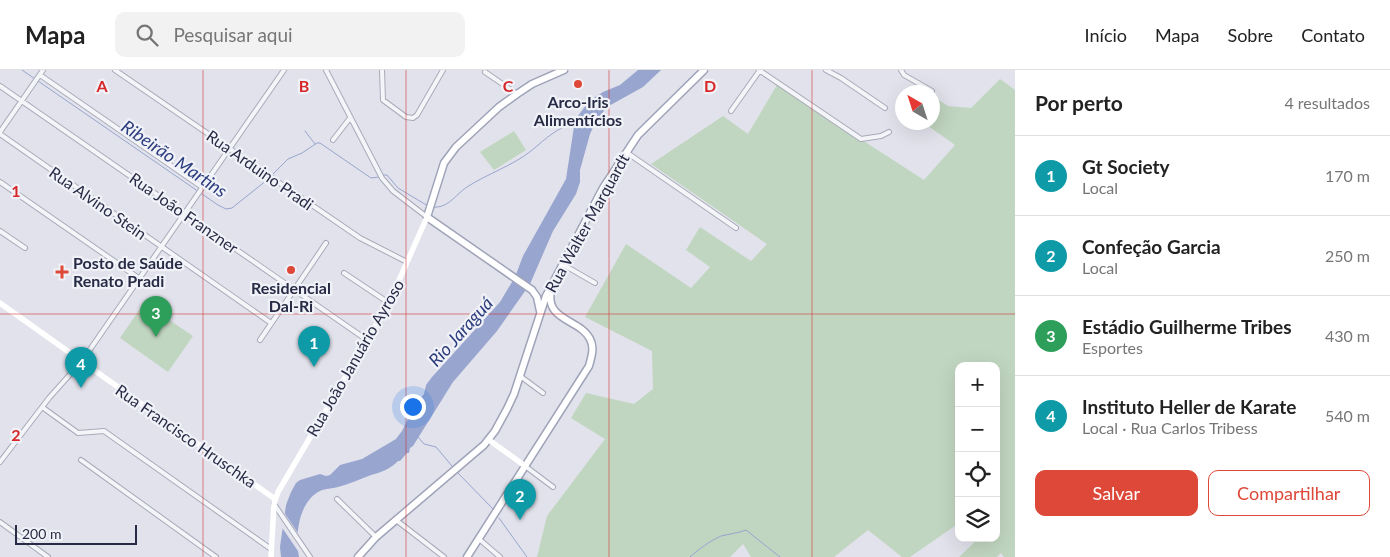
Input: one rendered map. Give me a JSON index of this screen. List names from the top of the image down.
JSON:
{
  "streets": {
    "main road": ["Rua Walter Marquardt", "Rua João Januário Ayroso", "Rua Francisco Hruschka"],
    "street": ["Rua Arduino Pradi", "Rua Alvino Stein", "Rua João Franzner"]
  },
  "crossings": [
    ["Rua Arduino Pradi", "Rua João Januário Ayroso"],
    ["Rua João Franzner", "Rua João Januário Ayroso"],
    ["Rua João Januário Ayroso", "Rua Francisco Hruschka"]
  ],
  "water": ["Ribeirão Martins", "Rio Jaraguá"],
  "places": {
    "other": ["Arco-Iris Alimentícios", "Residencial Dal-Ri"],
    "health": ["Posto de Saúde Renato Pradi"]
  },
  "scale_bar": "200 m",
  "north": "top left",
  "page": {
    "header": "Mapa",
    "search": "Pesquisar aqui",
    "nav": [
      "Início",
      "Mapa",
      "Sobre",
      "Contato"
    ],
    "heading": ["Por perto", "4 resultados"],
    "list": [
      {
        "mark": "1",
        "name": "Gt Society",
        "note": "Local",
        "value": "170 m"
      },
      {
        "mark": "2",
        "name": "Confeção Garcia",
        "note": "Local",
        "value": "250 m"
      },
      {
        "mark": "3",
        "name": "Estádio Guilherme Tribes",
        "note": "Esportes",
        "value": "430 m"
      },
      {
        "mark": "4",
        "name": "Instituto Heller de Karate",
        "note": "Local · Rua Carlos Tribess",
        "value": "540 m"
      }
    ],
    "pins": [
      "3",
      "1",
      "4",
      "2"
    ],
    "map_buttons": ["+", "−"],
    "buttons": ["Salvar", "Compartilhar"],
    "scale": "200 m"
  },
  "grid": {
    "columns": [
      "A",
      "B",
      "C",
      "D"
    ],
    "rows": ["1", "2"]
  }
}
